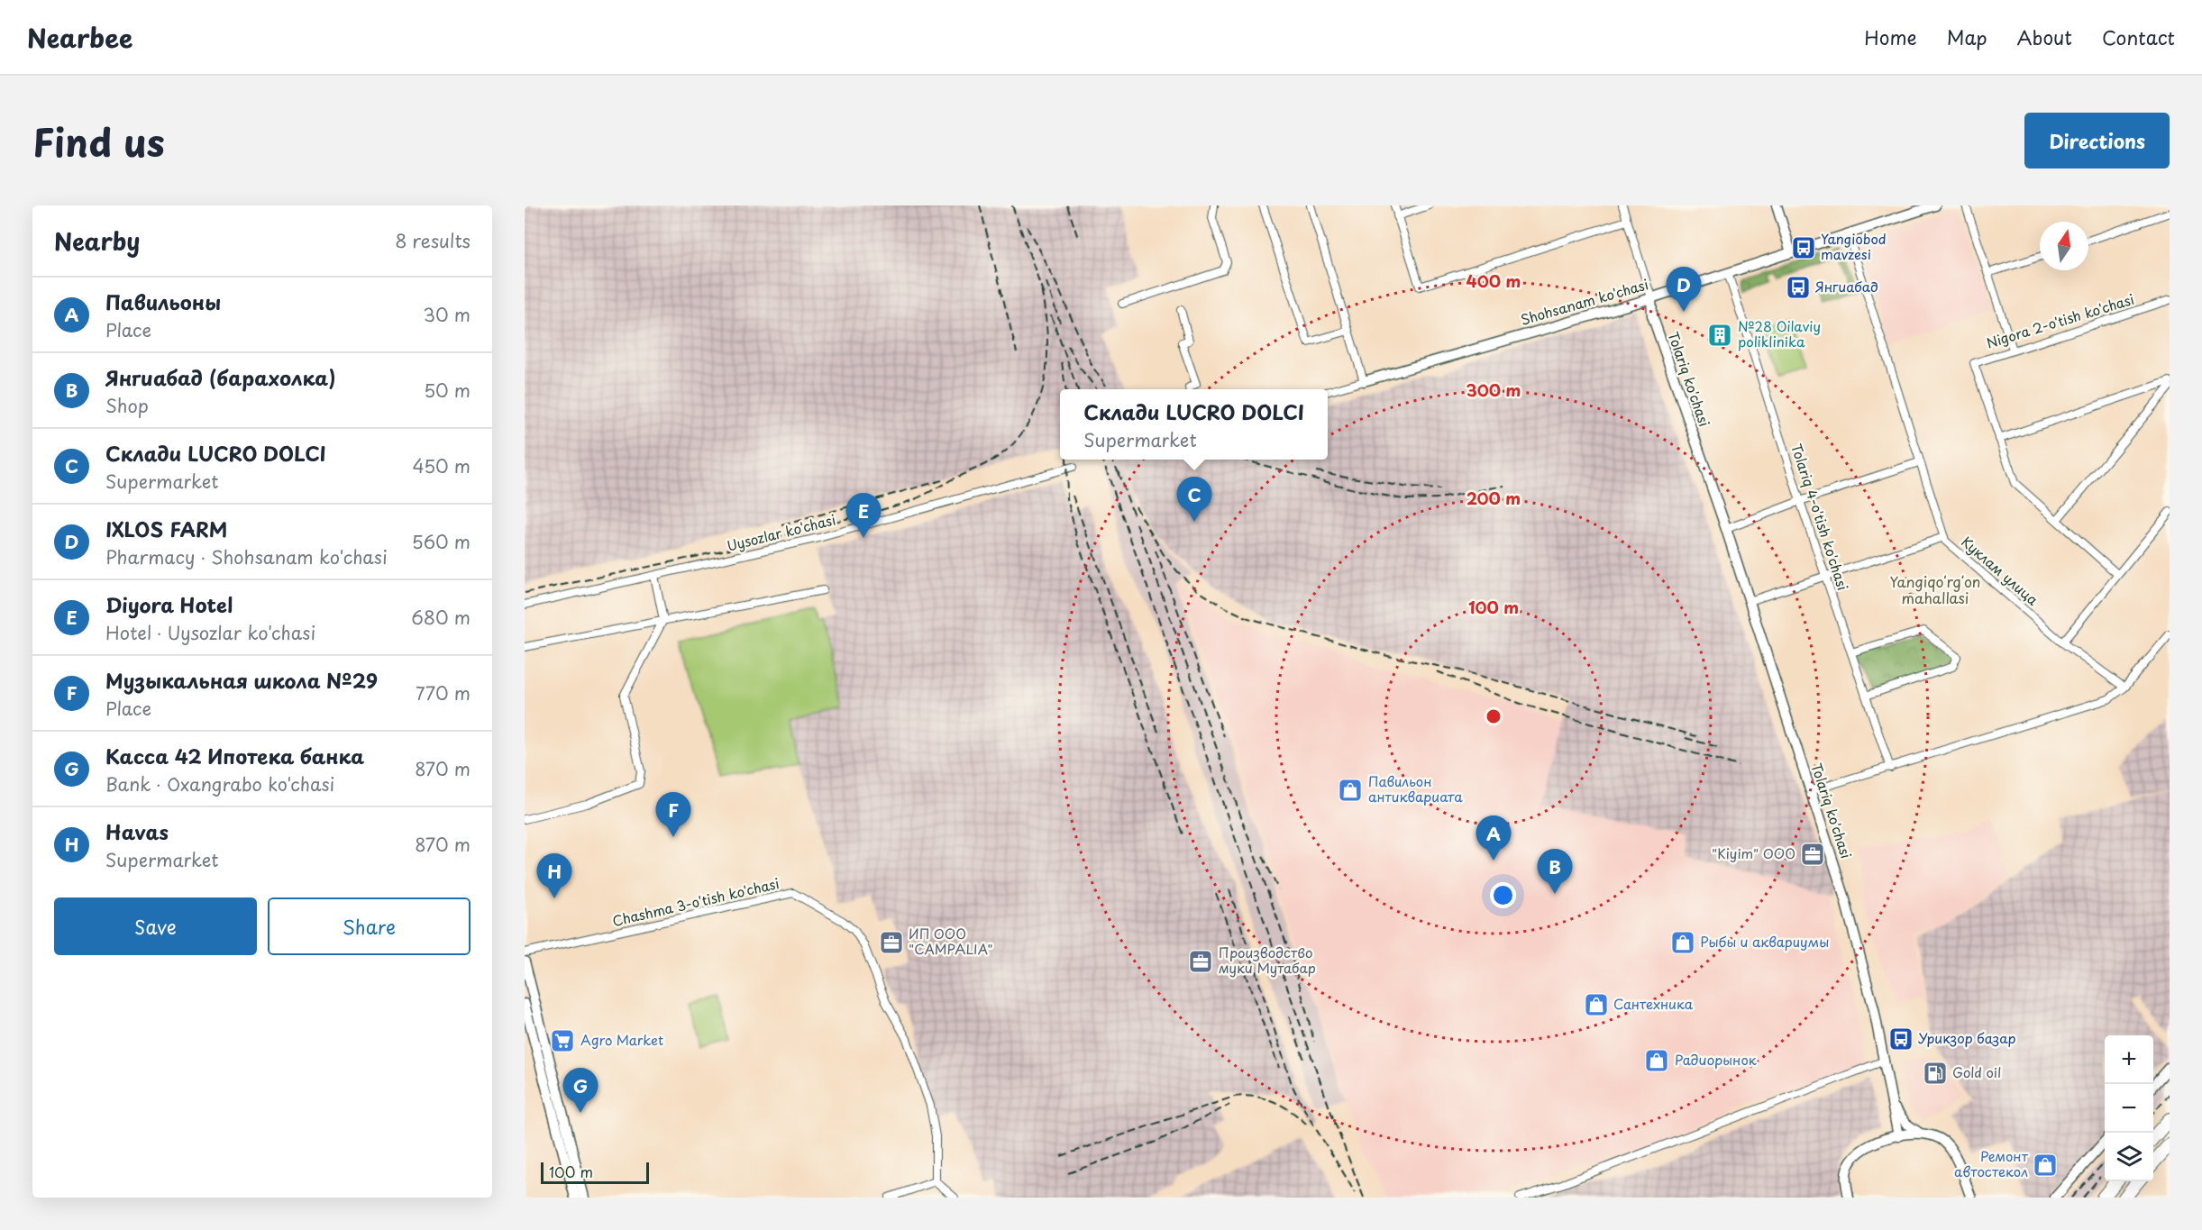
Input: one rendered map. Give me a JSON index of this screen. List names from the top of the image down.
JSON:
{
  "streets": {
    "street": [
      "Shohsanam ko'chasi",
      "Nigora 2-o'tish ko'chasi",
      "Tolariq ko'chasi",
      "Tolariq 4-o'tish ko'chasi",
      "Uysozlar ko'chasi",
      "Куклам улица",
      "Chashma 3-o'tish ko'chasi"
    ]
  },
  "crossings": [
    ["Shohsanam ko'chasi", "Tolariq ko'chasi"],
    ["Shohsanam ko'chasi", "Tolariq 4-o'tish ko'chasi"],
    ["Tolariq ko'chasi", "Куклам улица"],
    ["Tolariq 4-o'tish ko'chasi", "Куклам улица"]
  ],
  "districts": ["Yangiqoʻrgʻon mahallasi"],
  "places": {
    "bus stop": ["Yangiobod mavzesi", "Янгиабад", "Урикзор базар"],
    "building": ["№28 Oilaviy poliklinika"],
    "shop": [
      "Павильон антиквариата",
      "Рыбы и аквариумы",
      "Сантехника",
      "Радиорынок",
      "Ремонт автостекол"
    ],
    "office": ["\"Kiyim\" ООО", "ИП ООО \"CAMPALIA\"", "Производство муки Мутабар"],
    "supermarket": ["Agro Market"],
    "fuel station": ["Gold oil"]
  },
  "scale_bar": "100 m",
  "north": "top",
  "page": {
    "header": "Nearbee",
    "nav": [
      "Home",
      "Map",
      "About",
      "Contact"
    ],
    "title": "Find us",
    "buttons": [
      "Directions",
      ["Save", "Share"]
    ],
    "heading": ["Nearby", "8 results"],
    "pins": [
      "D",
      "C",
      "E",
      "F",
      "A",
      "B",
      "H",
      "G"
    ],
    "list": [
      {
        "mark": "A",
        "name": "Павильоны",
        "note": "Place",
        "value": "30 m"
      },
      {
        "mark": "B",
        "name": "Янгиабад (барахолка)",
        "note": "Shop",
        "value": "50 m"
      },
      {
        "mark": "C",
        "name": "Склади LUCRO DOLCI",
        "note": "Supermarket",
        "value": "450 m"
      },
      {
        "mark": "D",
        "name": "IXLOS FARM",
        "note": "Pharmacy · Shohsanam ko'chasi",
        "value": "560 m"
      },
      {
        "mark": "E",
        "name": "Diyora Hotel",
        "note": "Hotel · Uysozlar ko'chasi",
        "value": "680 m"
      },
      {
        "mark": "F",
        "name": "Музыкальная школа №29",
        "note": "Place",
        "value": "770 m"
      },
      {
        "mark": "G",
        "name": "Касса 42 Ипотека банка",
        "note": "Bank · Oxangrabo ko'chasi",
        "value": "870 m"
      },
      {
        "mark": "H",
        "name": "Havas",
        "note": "Supermarket",
        "value": "870 m"
      }
    ],
    "popup": ["Склади LUCRO DOLCI", "Supermarket"],
    "map_buttons": ["+", "−"],
    "scale": "100 m"
  },
  "rings": [
    "400 m",
    "300 m",
    "200 m",
    "100 m"
  ]
}
